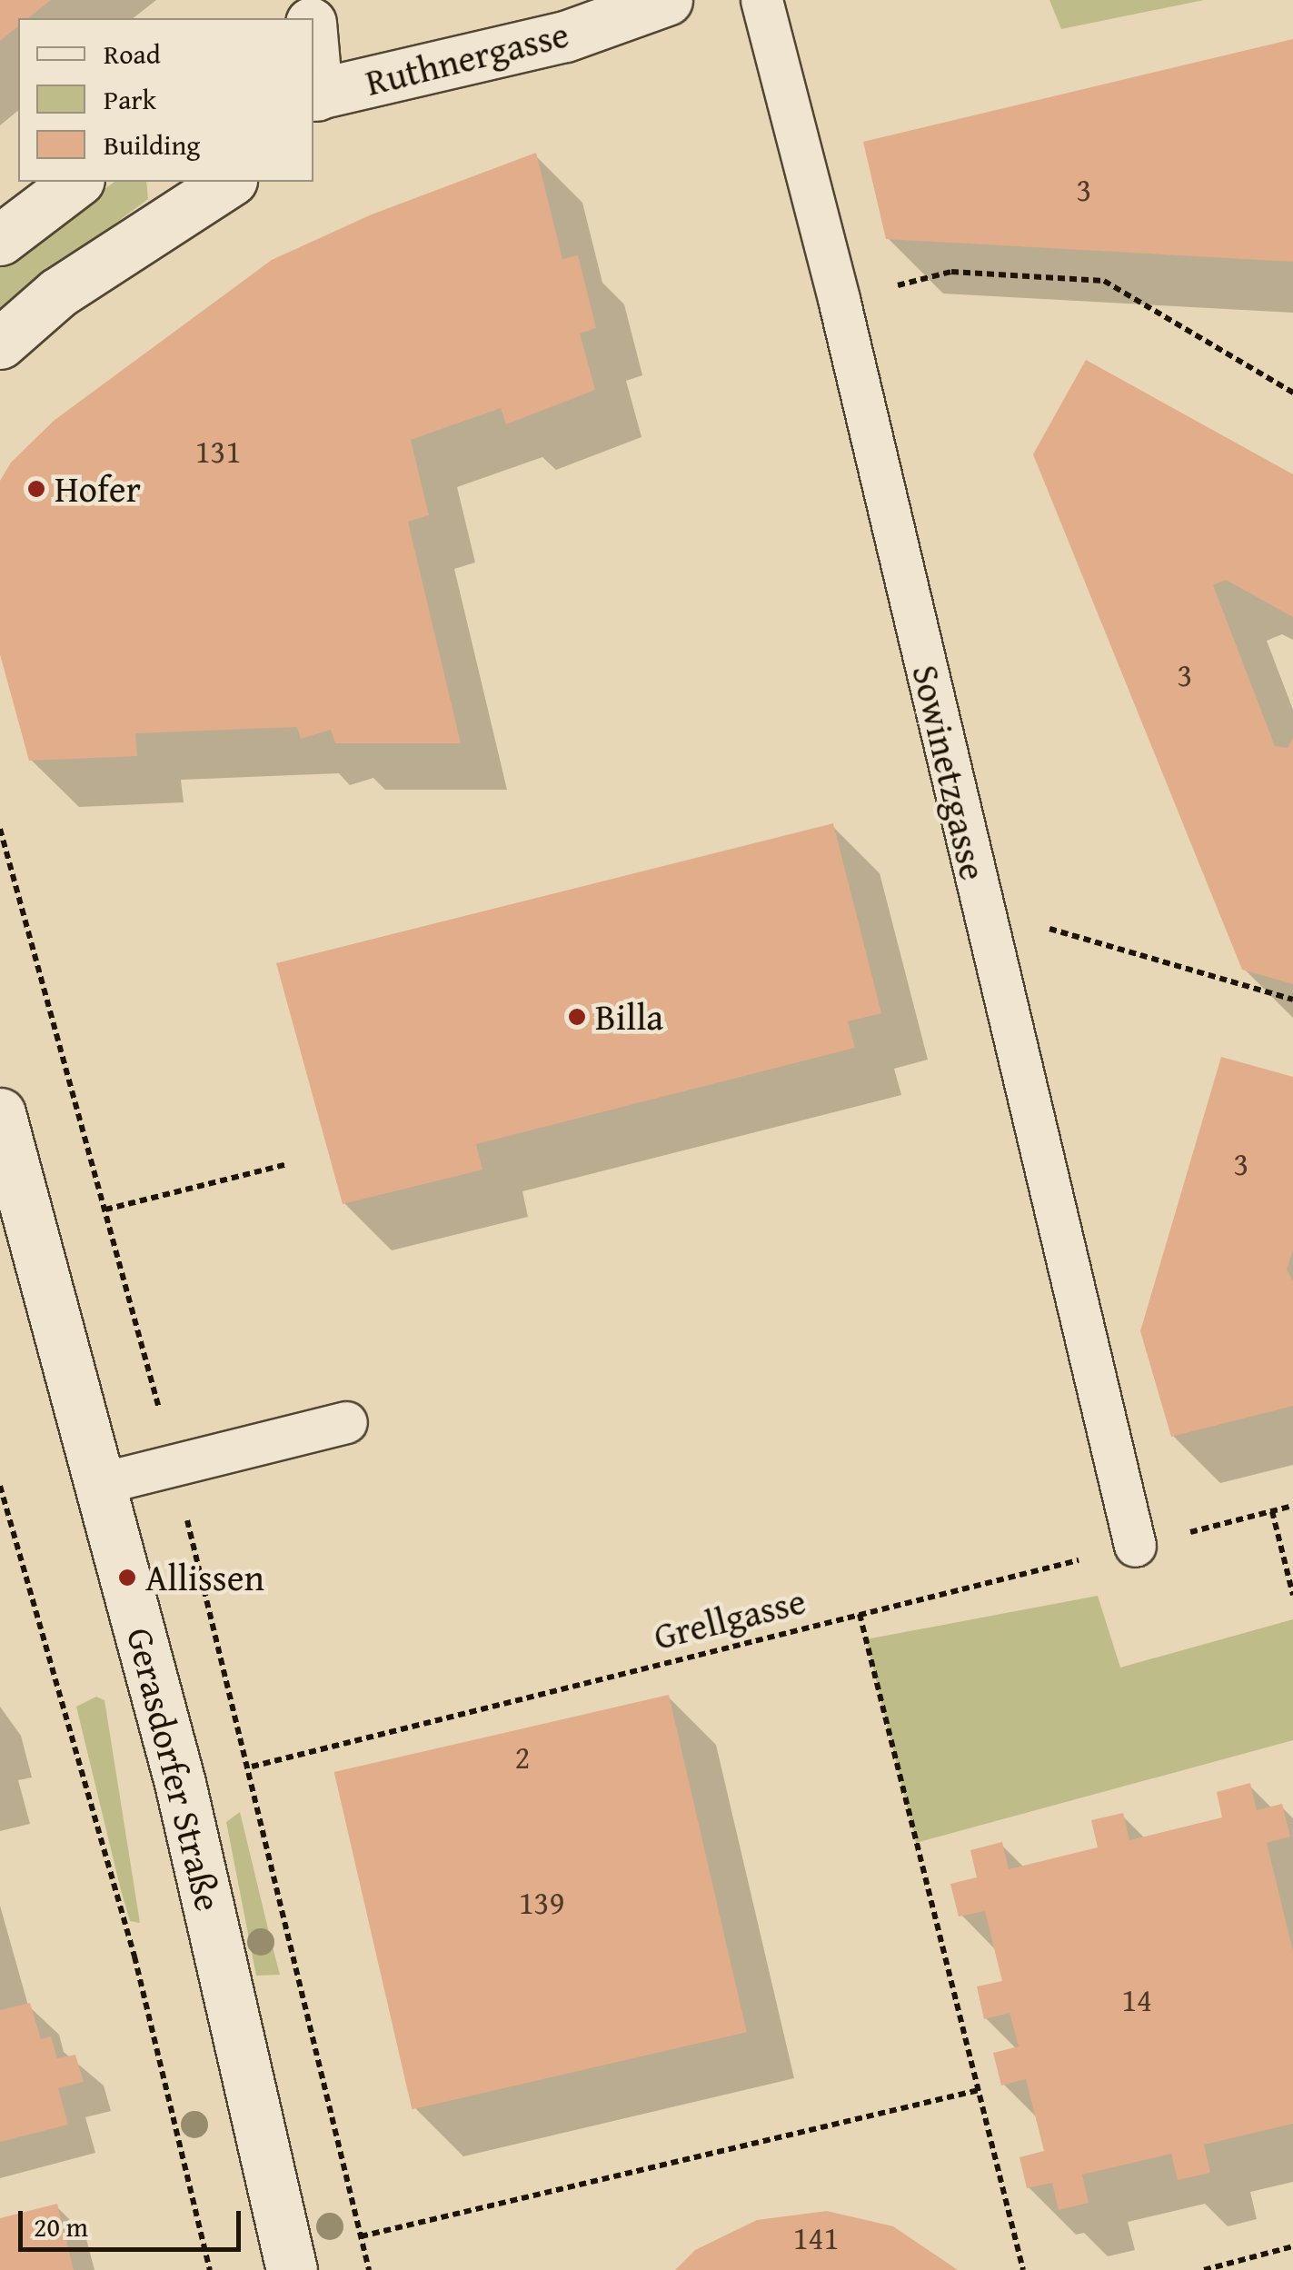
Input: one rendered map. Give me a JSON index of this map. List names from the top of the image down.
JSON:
{
  "streets": {
    "main road": ["Ruthnergasse", "Gerasdorfer Straße"],
    "lane": ["Sowinetzgasse"],
    "path": ["Grellgasse"]
  },
  "crossings": [
    ["Sowinetzgasse", "Grellgasse"],
    ["Grellgasse", "Gerasdorfer Straße"]
  ],
  "places": ["Hofer", "Billa", "Allissen"],
  "house_numbers": [
    "3",
    "131",
    "3",
    "3",
    "2",
    "139",
    "14",
    "141"
  ],
  "legend": ["Road", "Park", "Building"],
  "scale_bar": "20 m"
}
